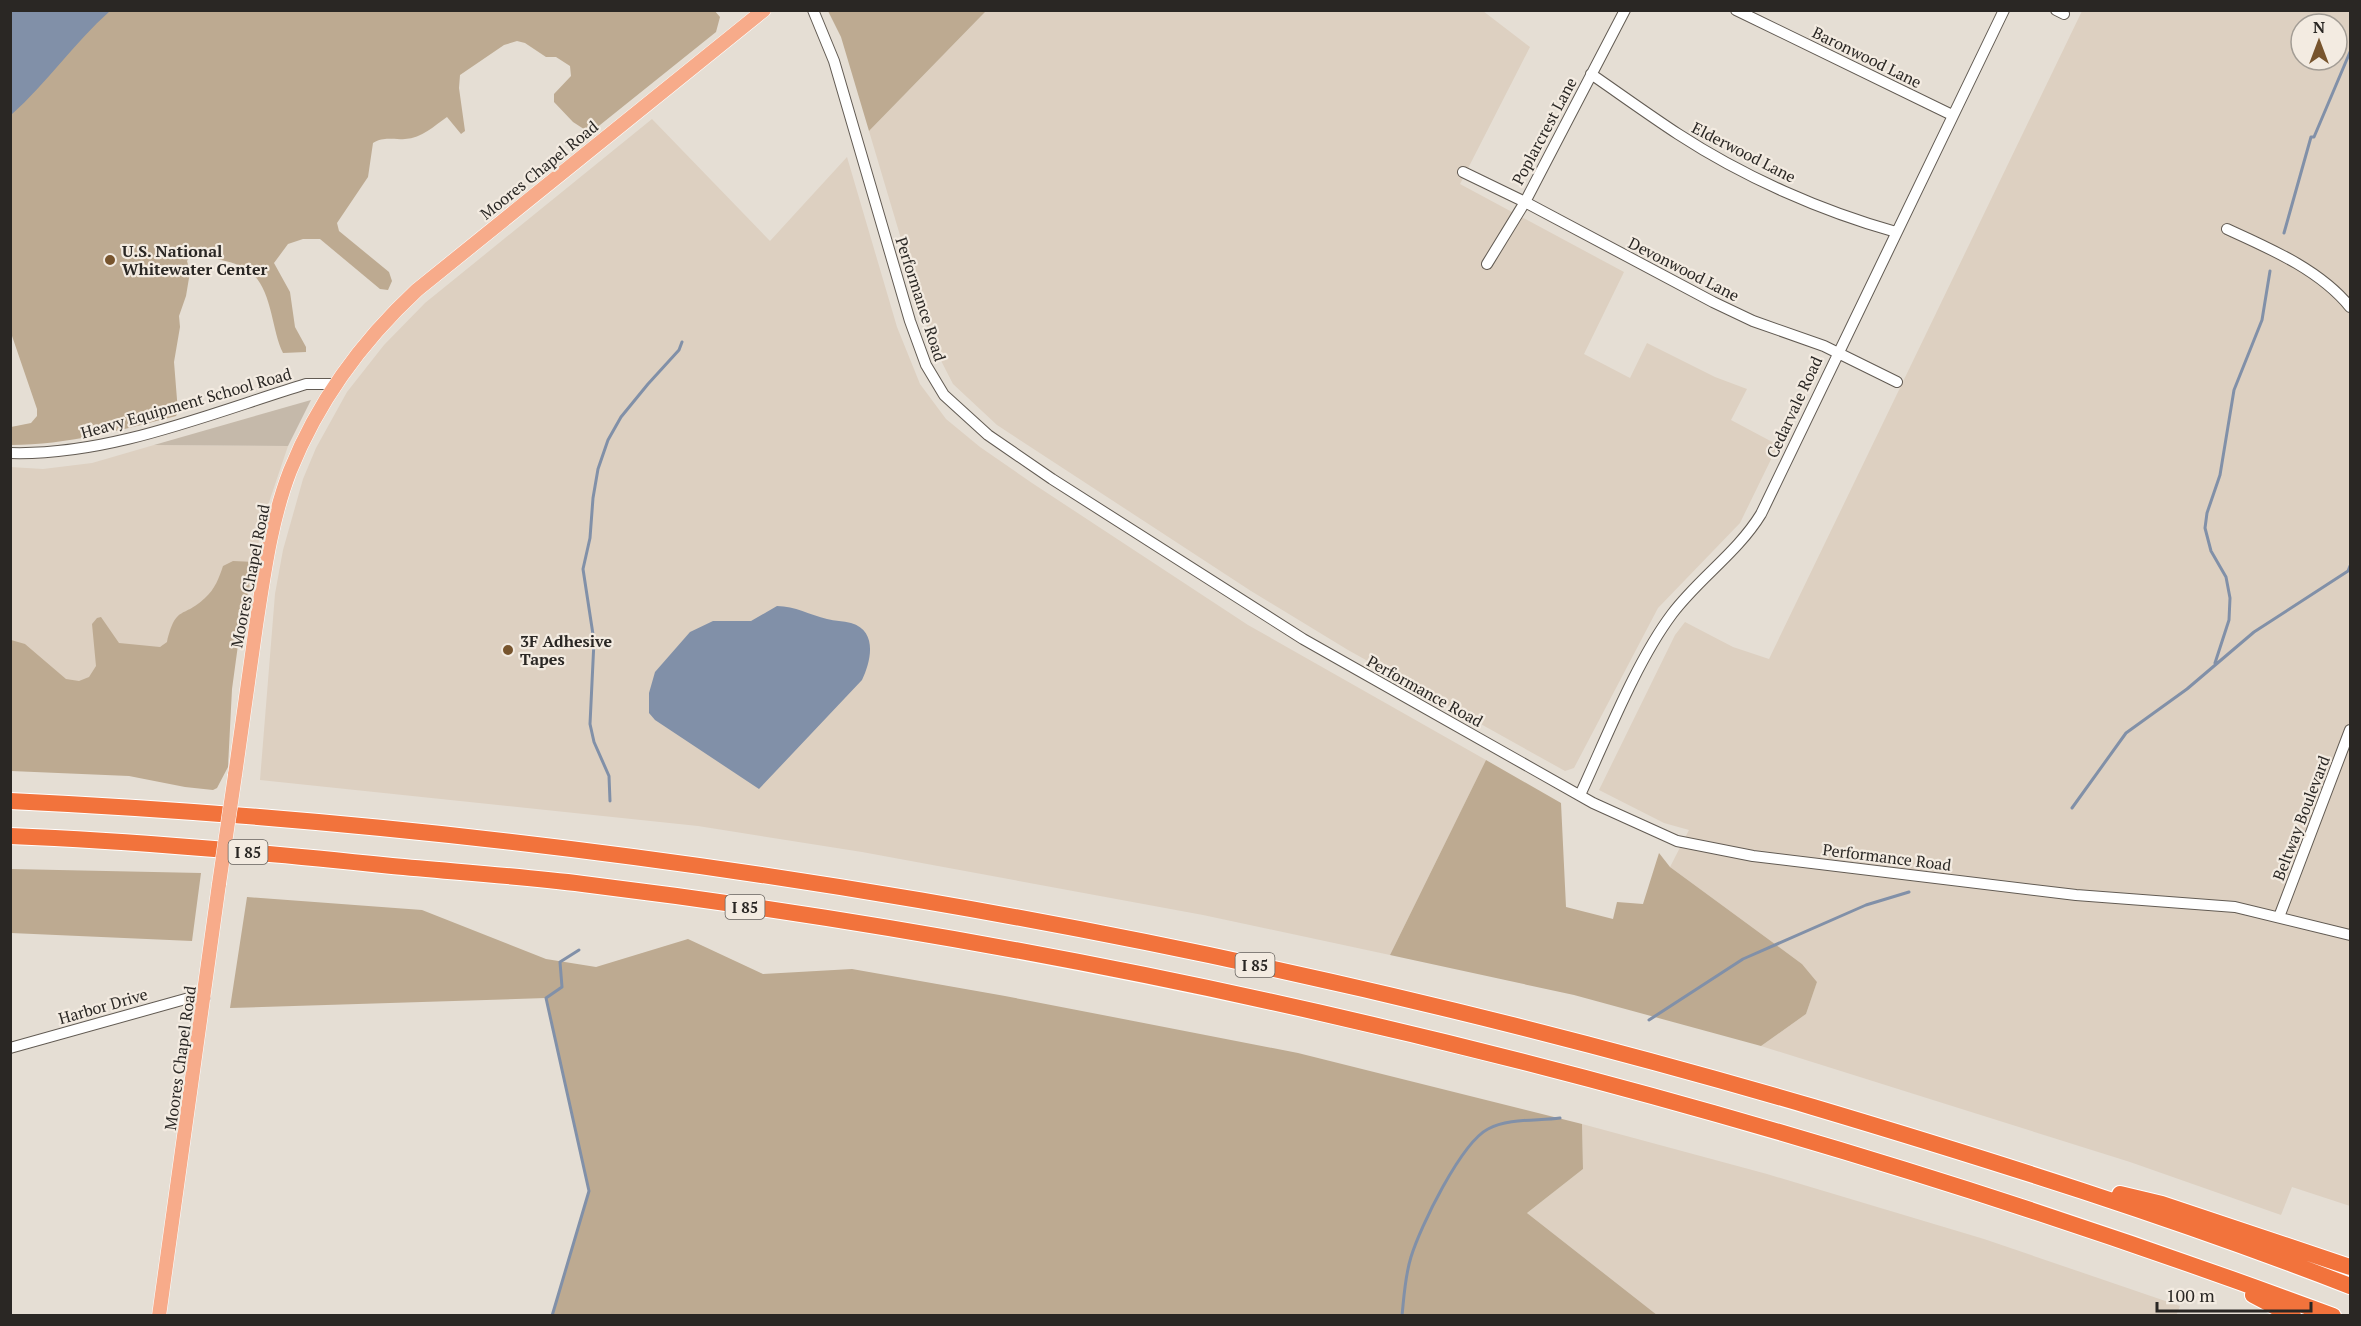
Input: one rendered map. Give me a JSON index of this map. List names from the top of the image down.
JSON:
{
  "streets": {
    "highway": ["I 85"],
    "main road": ["Moores Chapel Road"],
    "street": [
      "Baronwood Lane",
      "Poplarcrest Lane",
      "Elderwood Lane",
      "Devonwood Lane",
      "Performance Road",
      "Heavy Equipment School Road",
      "Cedarvale Road",
      "Beltway Boulevard",
      "Harbor Drive"
    ]
  },
  "crossings": [
    ["Baronwood Lane", "Cedarvale Road"],
    ["Poplarcrest Lane", "Elderwood Lane"],
    ["Poplarcrest Lane", "Devonwood Lane"],
    ["Elderwood Lane", "Cedarvale Road"],
    ["Moores Chapel Road", "Heavy Equipment School Road"],
    ["Moores Chapel Road", "Harbor Drive"],
    ["Devonwood Lane", "Cedarvale Road"],
    ["Performance Road", "Cedarvale Road"],
    ["Performance Road", "Beltway Boulevard"]
  ],
  "places": ["U.S. National Whitewater Center", "3F Adhesive Tapes"],
  "scale_bar": "100 m",
  "north": "top"
}
